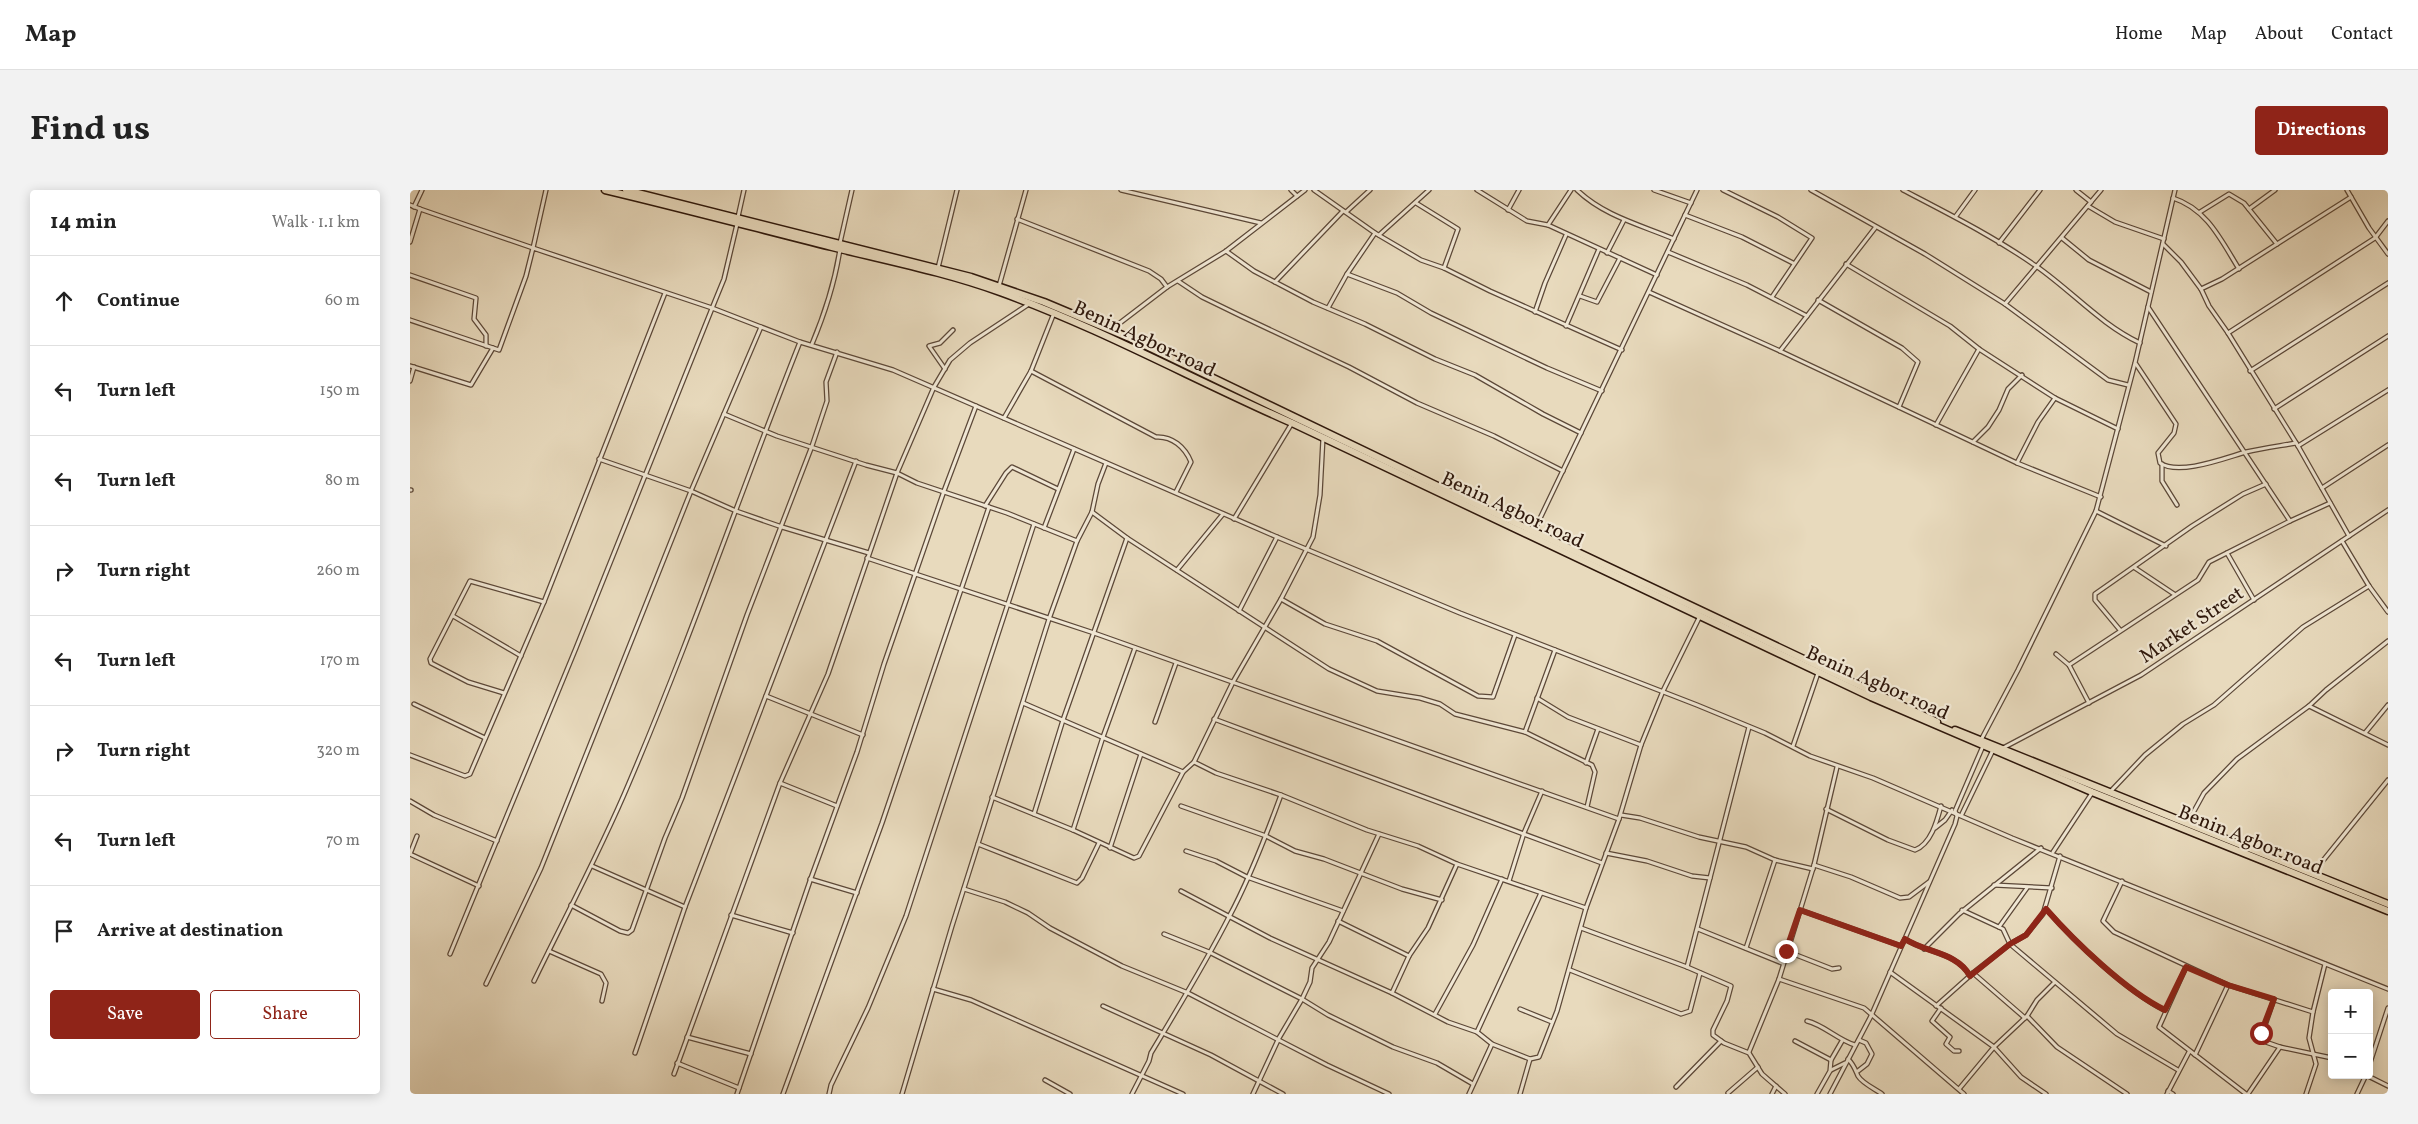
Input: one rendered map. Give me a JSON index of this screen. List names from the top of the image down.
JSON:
{
  "streets": {
    "highway": ["Benin Agbor road"],
    "street": ["Market Street"]
  },
  "crossings": [
    ["Benin Agbor road", "Market Street"]
  ],
  "page": {
    "header": "Map",
    "nav": [
      "Home",
      "Map",
      "About",
      "Contact"
    ],
    "title": "Find us",
    "buttons": [
      "Directions",
      ["Save", "Share"]
    ],
    "heading": ["14 min", "Walk · 1.1 km"],
    "list": [
      ["Continue", "60 m"],
      ["Turn left", "150 m"],
      ["Turn left", "80 m"],
      ["Turn right", "260 m"],
      ["Turn left", "170 m"],
      ["Turn right", "320 m"],
      ["Turn left", "70 m"],
      "Arrive at destination"
    ],
    "map_buttons": ["+", "−"]
  }
}
